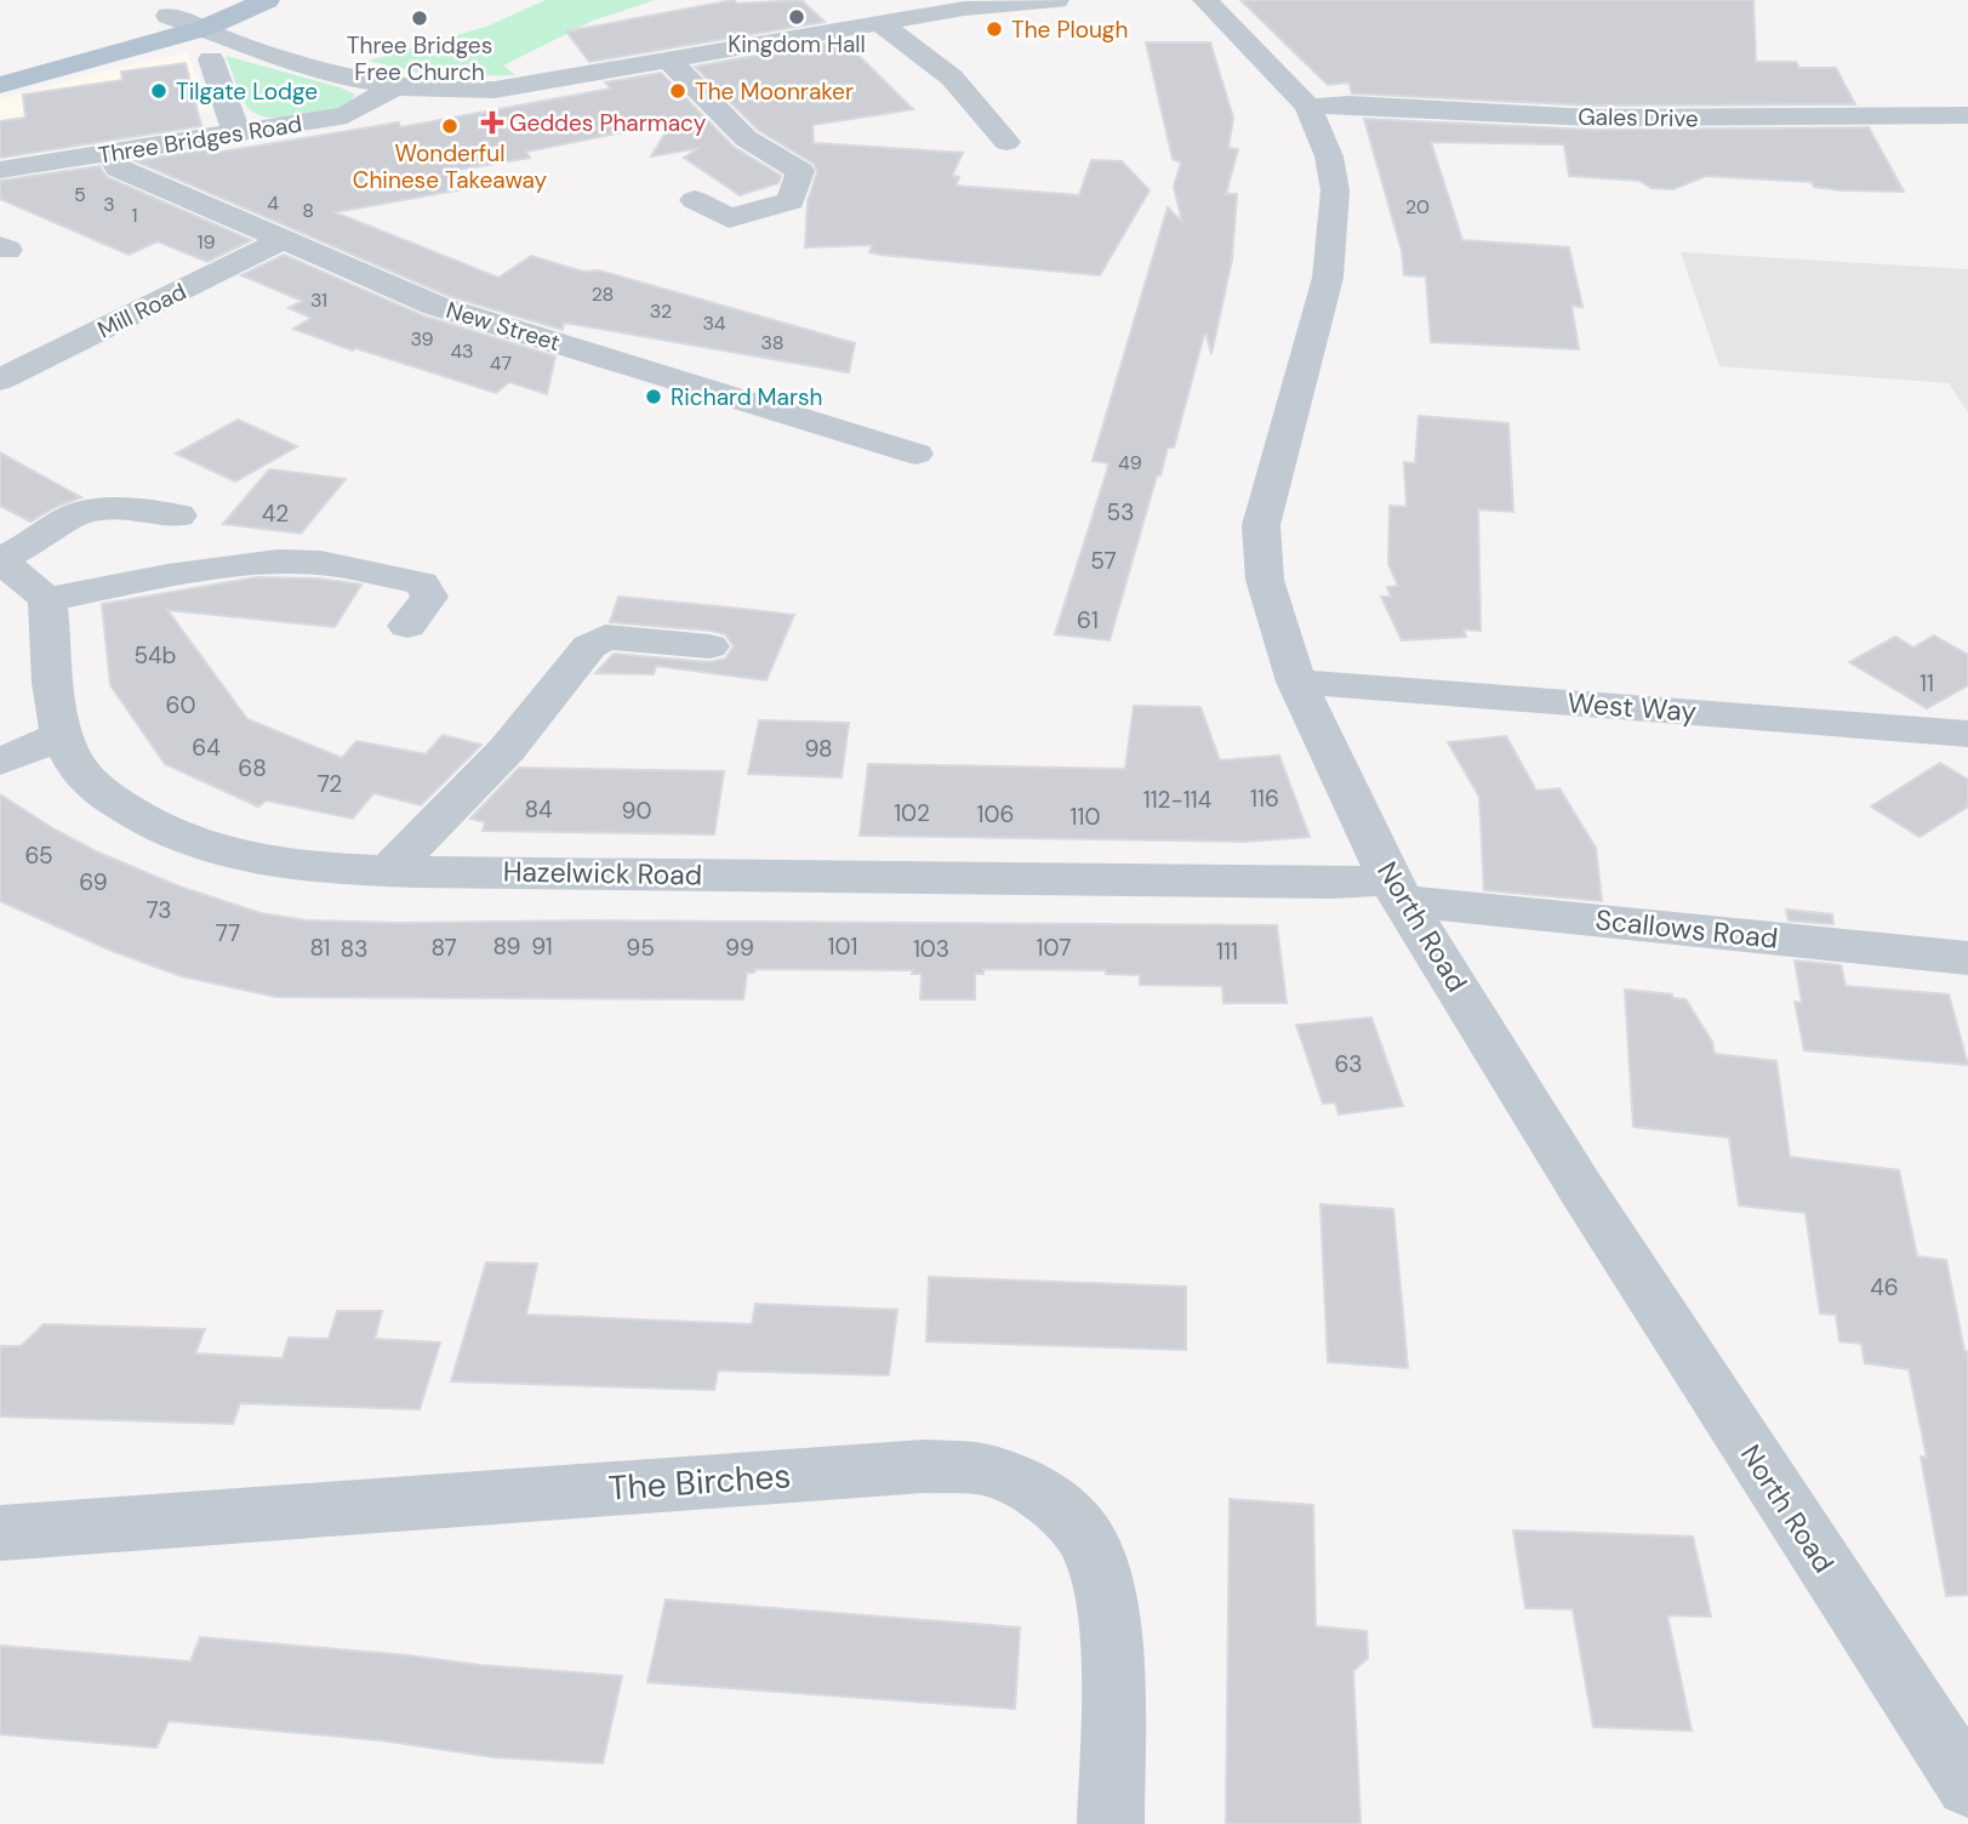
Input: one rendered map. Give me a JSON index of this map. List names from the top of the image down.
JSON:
{
  "streets": {
    "street": [
      "Gales Drive",
      "Three Bridges Road",
      "Mill Road",
      "New Street",
      "West Way",
      "Hazelwick Road",
      "North Road",
      "Scallows Road",
      "The Birches"
    ]
  },
  "crossings": [
    ["Gales Drive", "North Road"],
    ["Three Bridges Road", "New Street"],
    ["Mill Road", "New Street"],
    ["West Way", "North Road"],
    ["Hazelwick Road", "North Road"],
    ["Hazelwick Road", "Scallows Road"],
    ["North Road", "Scallows Road"]
  ],
  "places": {
    "other": [
      "Kingdom Hall",
      "Three Bridges Free Church",
      "The Plough",
      "Tilgate Lodge",
      "The Moonraker",
      "Wonderful Chinese Takeaway",
      "Richard Marsh"
    ],
    "health": ["Geddes Pharmacy"]
  },
  "house_numbers": [
    "5",
    "4",
    "3",
    "20",
    "8",
    "1",
    "19",
    "28",
    "31",
    "32",
    "34",
    "39",
    "38",
    "43",
    "47",
    "49",
    "53",
    "42",
    "57",
    "61",
    "54b",
    "11",
    "60",
    "64",
    "98",
    "68",
    "72",
    "116",
    "112-114",
    "84",
    "90",
    "102",
    "106",
    "110",
    "65",
    "69",
    "73",
    "77",
    "89",
    "91",
    "101",
    "81",
    "87",
    "95",
    "99",
    "107",
    "83",
    "103",
    "111",
    "63",
    "46"
  ]
}
